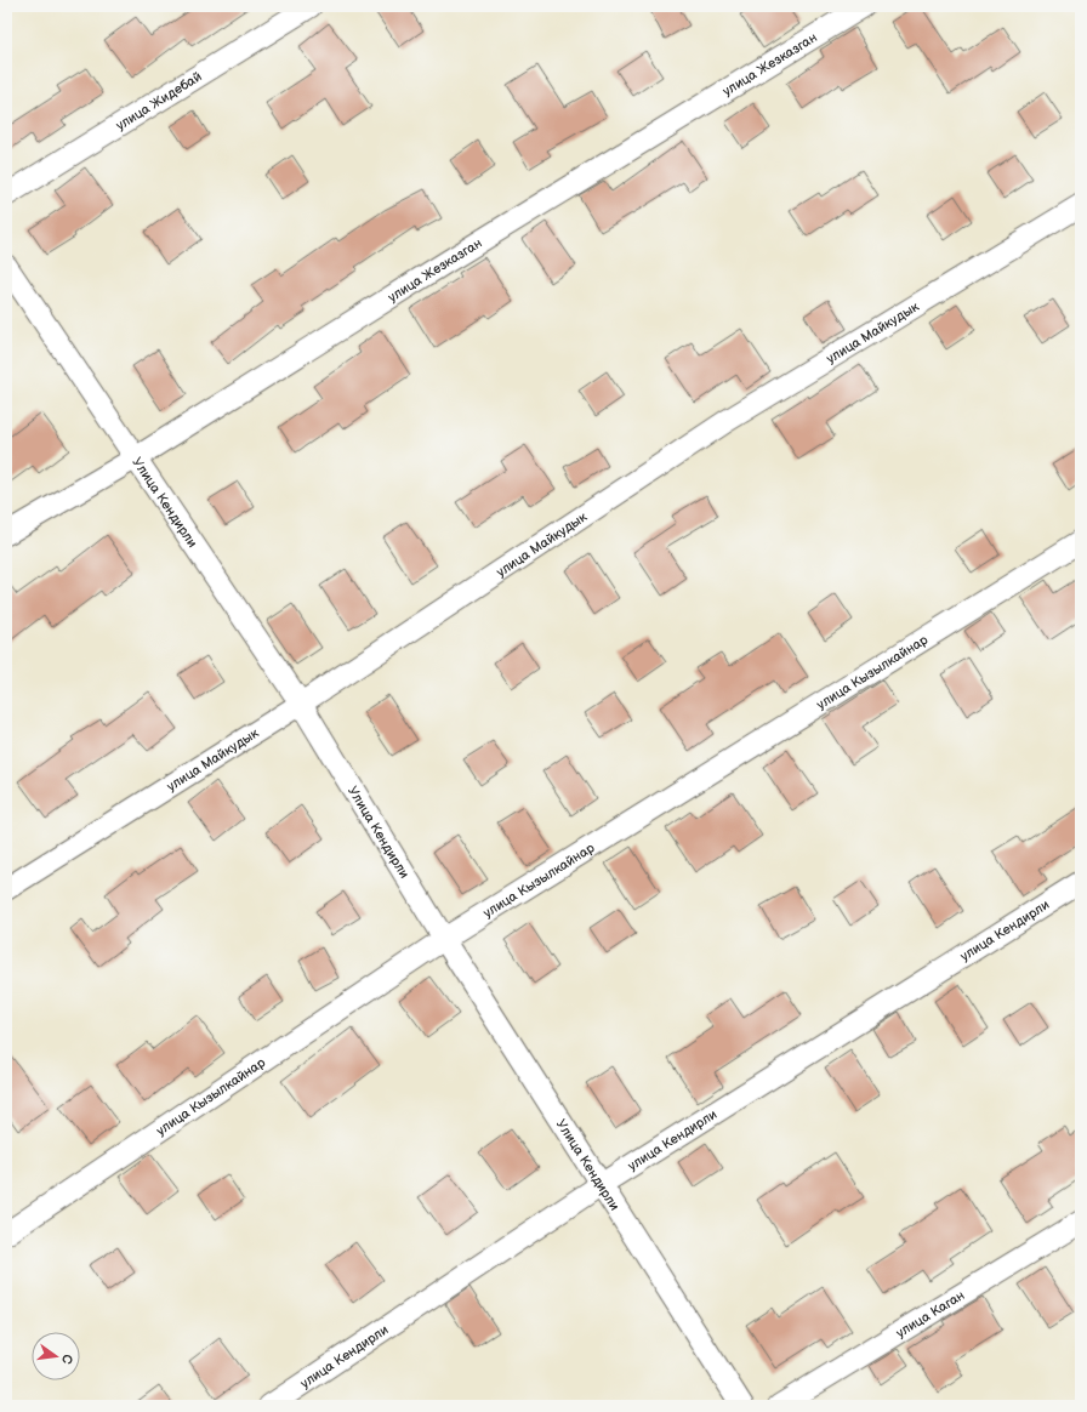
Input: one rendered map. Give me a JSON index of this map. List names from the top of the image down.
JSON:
{
  "streets": {
    "street": [
      "улица Жезказган",
      "улица Жидебай",
      "улица Майкудык",
      "Улица Кендирли",
      "улица Кызылкайнар",
      "улица Кендирли",
      "улица Каган"
    ]
  },
  "crossings": [
    ["улица Жезказган", "Улица Кендирли"],
    ["улица Майкудык", "Улица Кендирли"],
    ["Улица Кендирли", "улица Кызылкайнар"],
    ["Улица Кендирли", "улица Кендирли"]
  ],
  "north": "right"
}
